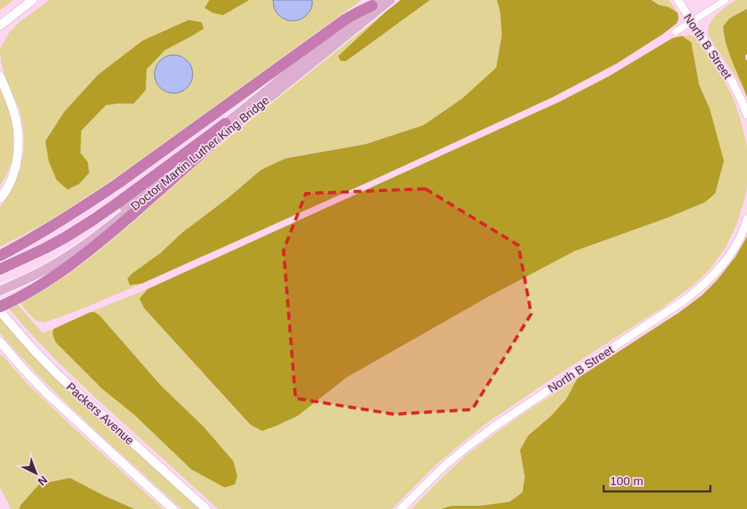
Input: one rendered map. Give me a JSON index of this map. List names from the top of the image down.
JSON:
{
  "streets": {
    "main road": ["Doctor Martin Luther King Bridge", "Packers Avenue"],
    "street": ["North B Street"]
  },
  "scale_bar": "100 m",
  "north": "bottom right"
}
